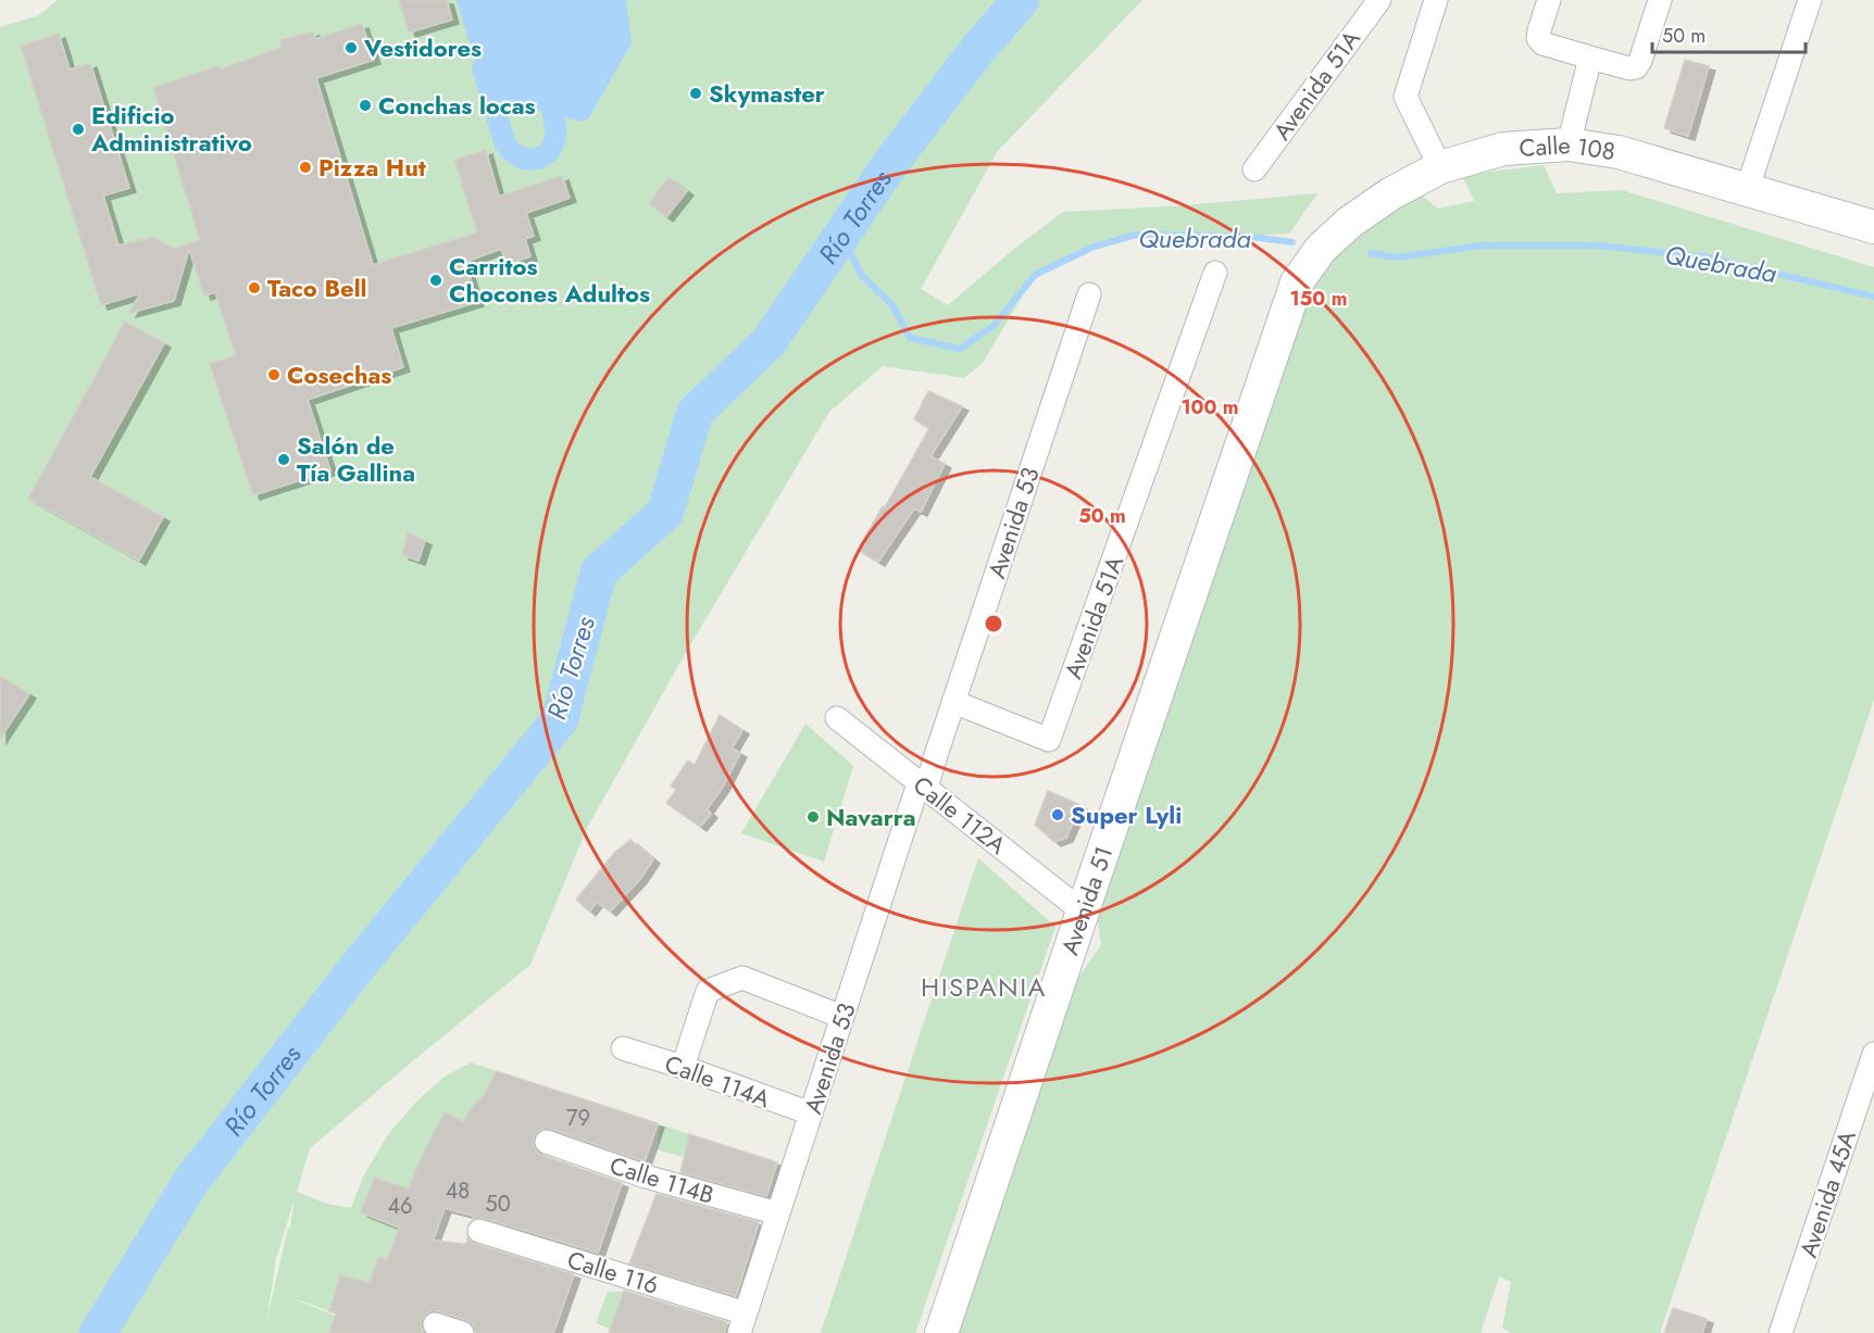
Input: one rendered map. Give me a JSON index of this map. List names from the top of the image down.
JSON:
{
  "streets": {
    "main road": ["Calle 108", "Avenida 51"],
    "street": [
      "Avenida 51A",
      "Avenida 53",
      "Calle 112A",
      "Calle 114A",
      "Calle 114B",
      "Avenida 45A",
      "Calle 116"
    ]
  },
  "crossings": [
    ["Avenida 51A", "Avenida 53"],
    ["Calle 108", "Avenida 51"],
    ["Avenida 53", "Calle 112A"],
    ["Avenida 53", "Calle 114A"],
    ["Avenida 53", "Calle 114B"],
    ["Avenida 53", "Calle 116"],
    ["Calle 112A", "Avenida 51"]
  ],
  "districts": ["HISPANIA"],
  "water": ["Río Torres", "Quebrada"],
  "places": [
    "Vestidores",
    "Skymaster",
    "Conchas locas",
    "Edificio Administrativo",
    "Pizza Hut",
    "Carritos Chocones Adultos",
    "Taco Bell",
    "Cosechas",
    "Salón de Tía Gallina",
    "Super Lyli",
    "Navarra"
  ],
  "house_numbers": [
    "79",
    "48",
    "50",
    "46"
  ],
  "scale_bar": "50 m",
  "rings": ["150 m", "100 m", "50 m"]
}
